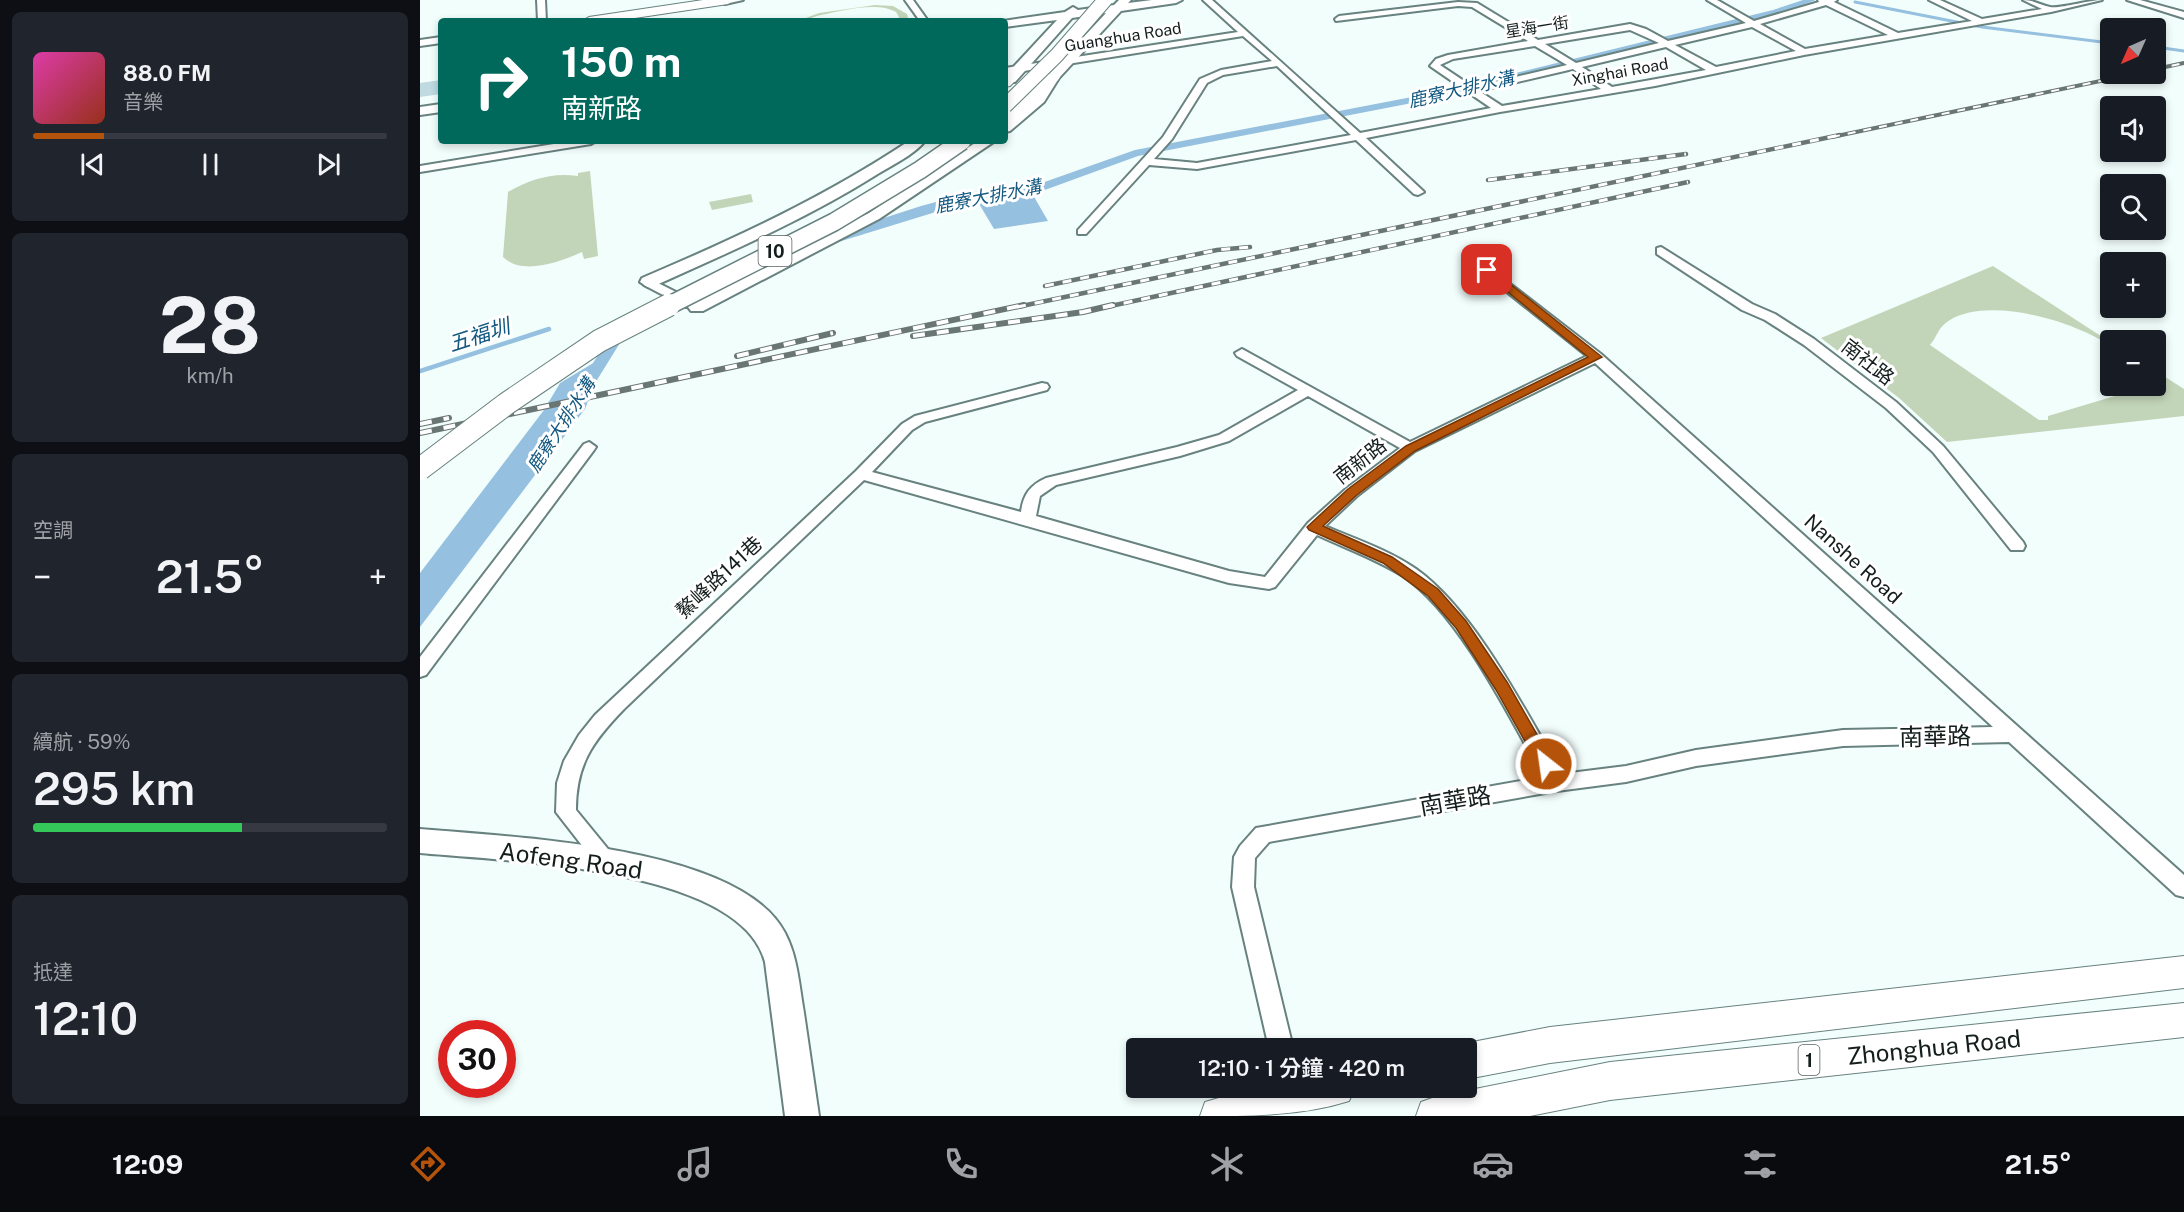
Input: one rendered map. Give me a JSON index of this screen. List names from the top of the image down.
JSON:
{
  "streets": {
    "main road": ["10", "Zhonghua Road", "1"],
    "street": [
      "星海一街",
      "Guanghua Road",
      "Xinghai Road",
      "南社路",
      "南新路",
      "Nanshe Road",
      "鰲峰路141巷",
      "南華路",
      "Aofeng Road"
    ]
  },
  "crossings": [
    ["星海一街", "Xinghai Road"],
    ["南新路", "Nanshe Road"],
    ["Nanshe Road", "南華路"],
    ["鰲峰路141巷", "Aofeng Road"]
  ],
  "water": ["鹿寮大排水溝", "五福圳"],
  "north": "bottom left",
  "page": {
    "map_buttons": ["+", "−"],
    "turn": ["150 m", "南新路"],
    "song": ["88.0 FM", "音樂"],
    "tile": [
      ["28", "km/h"],
      "空調",
      ["續航 · 59%", "295 km"],
      ["抵達", "12:10"]
    ],
    "heat": ["−", "21.5°", "+"],
    "limit": "30",
    "trip": "12:10 · 1 分鐘 · 420 m",
    "tabs": ["12:09", "21.5°"]
  }
}
